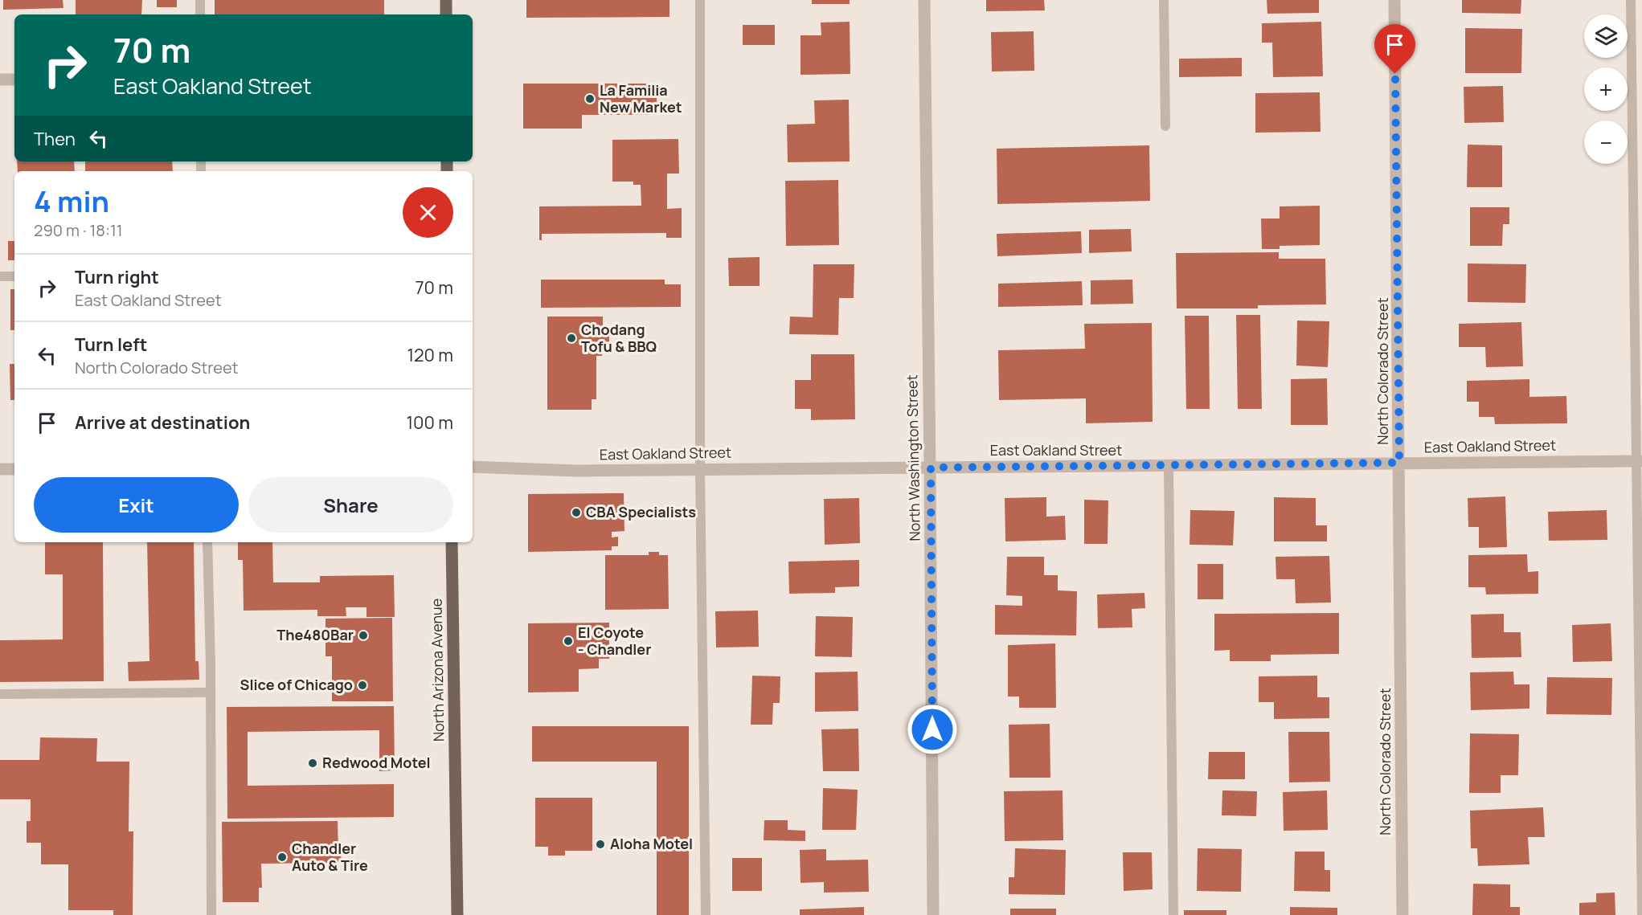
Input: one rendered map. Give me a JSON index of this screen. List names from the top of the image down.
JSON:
{
  "streets": {
    "main road": ["North Arizona Avenue"],
    "street": ["North Colorado Street", "East Oakland Street", "North Washington Street"]
  },
  "crossings": [
    ["North Colorado Street", "East Oakland Street"],
    ["East Oakland Street", "North Washington Street"]
  ],
  "places": [
    "La Familia New Market",
    "Chodang Tofu & BBQ",
    "CBA Specialists",
    "The480Bar",
    "El Coyote - Chandler",
    "Slice of Chicago",
    "Redwood Motel",
    "Aloha Motel",
    "Chandler Auto & Tire"
  ],
  "page": {
    "map_buttons": ["+", "−"],
    "turn": ["70 m", "East Oakland Street"],
    "then": "Then",
    "heading": ["4 min", "290 m · 18:11"],
    "list": [
      {
        "name": "Turn right",
        "note": "East Oakland Street",
        "value": "70 m"
      },
      {
        "name": "Turn left",
        "note": "North Colorado Street",
        "value": "120 m"
      },
      {
        "name": "Arrive at destination",
        "value": "100 m"
      }
    ],
    "buttons": ["Exit", "Share"]
  }
}
